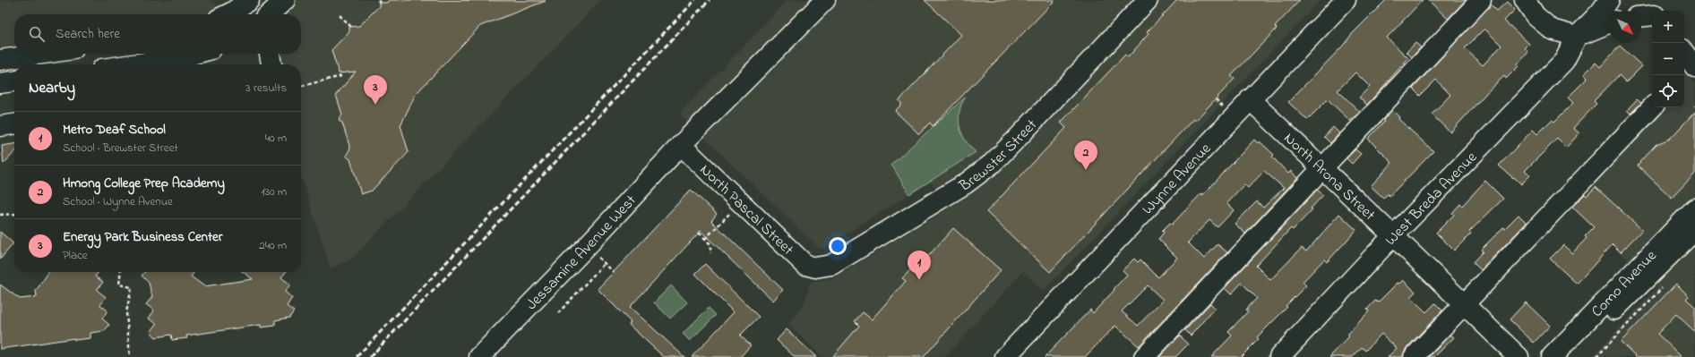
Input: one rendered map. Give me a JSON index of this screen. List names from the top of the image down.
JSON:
{
  "streets": {
    "street": [
      "Brewster Street",
      "North Arona Street",
      "Wynne Avenue",
      "West Breda Avenue",
      "North Pascal Street",
      "Jessamine Avenue West",
      "Como Avenue"
    ]
  },
  "crossings": [
    ["Brewster Street", "North Pascal Street"],
    ["North Arona Street", "Wynne Avenue"],
    ["North Arona Street", "West Breda Avenue"],
    ["North Pascal Street", "Jessamine Avenue West"]
  ],
  "north": "bottom right",
  "page": {
    "map_buttons": ["+", "−"],
    "search": "Search here",
    "heading": ["Nearby", "3 results"],
    "pins": ["3", "2", "1"],
    "list": [
      {
        "mark": "1",
        "name": "Metro Deaf School",
        "note": "School · Brewster Street",
        "value": "40 m"
      },
      {
        "mark": "2",
        "name": "Hmong College Prep Academy",
        "note": "School · Wynne Avenue",
        "value": "130 m"
      },
      {
        "mark": "3",
        "name": "Energy Park Business Center",
        "note": "Place",
        "value": "240 m"
      }
    ]
  }
}
